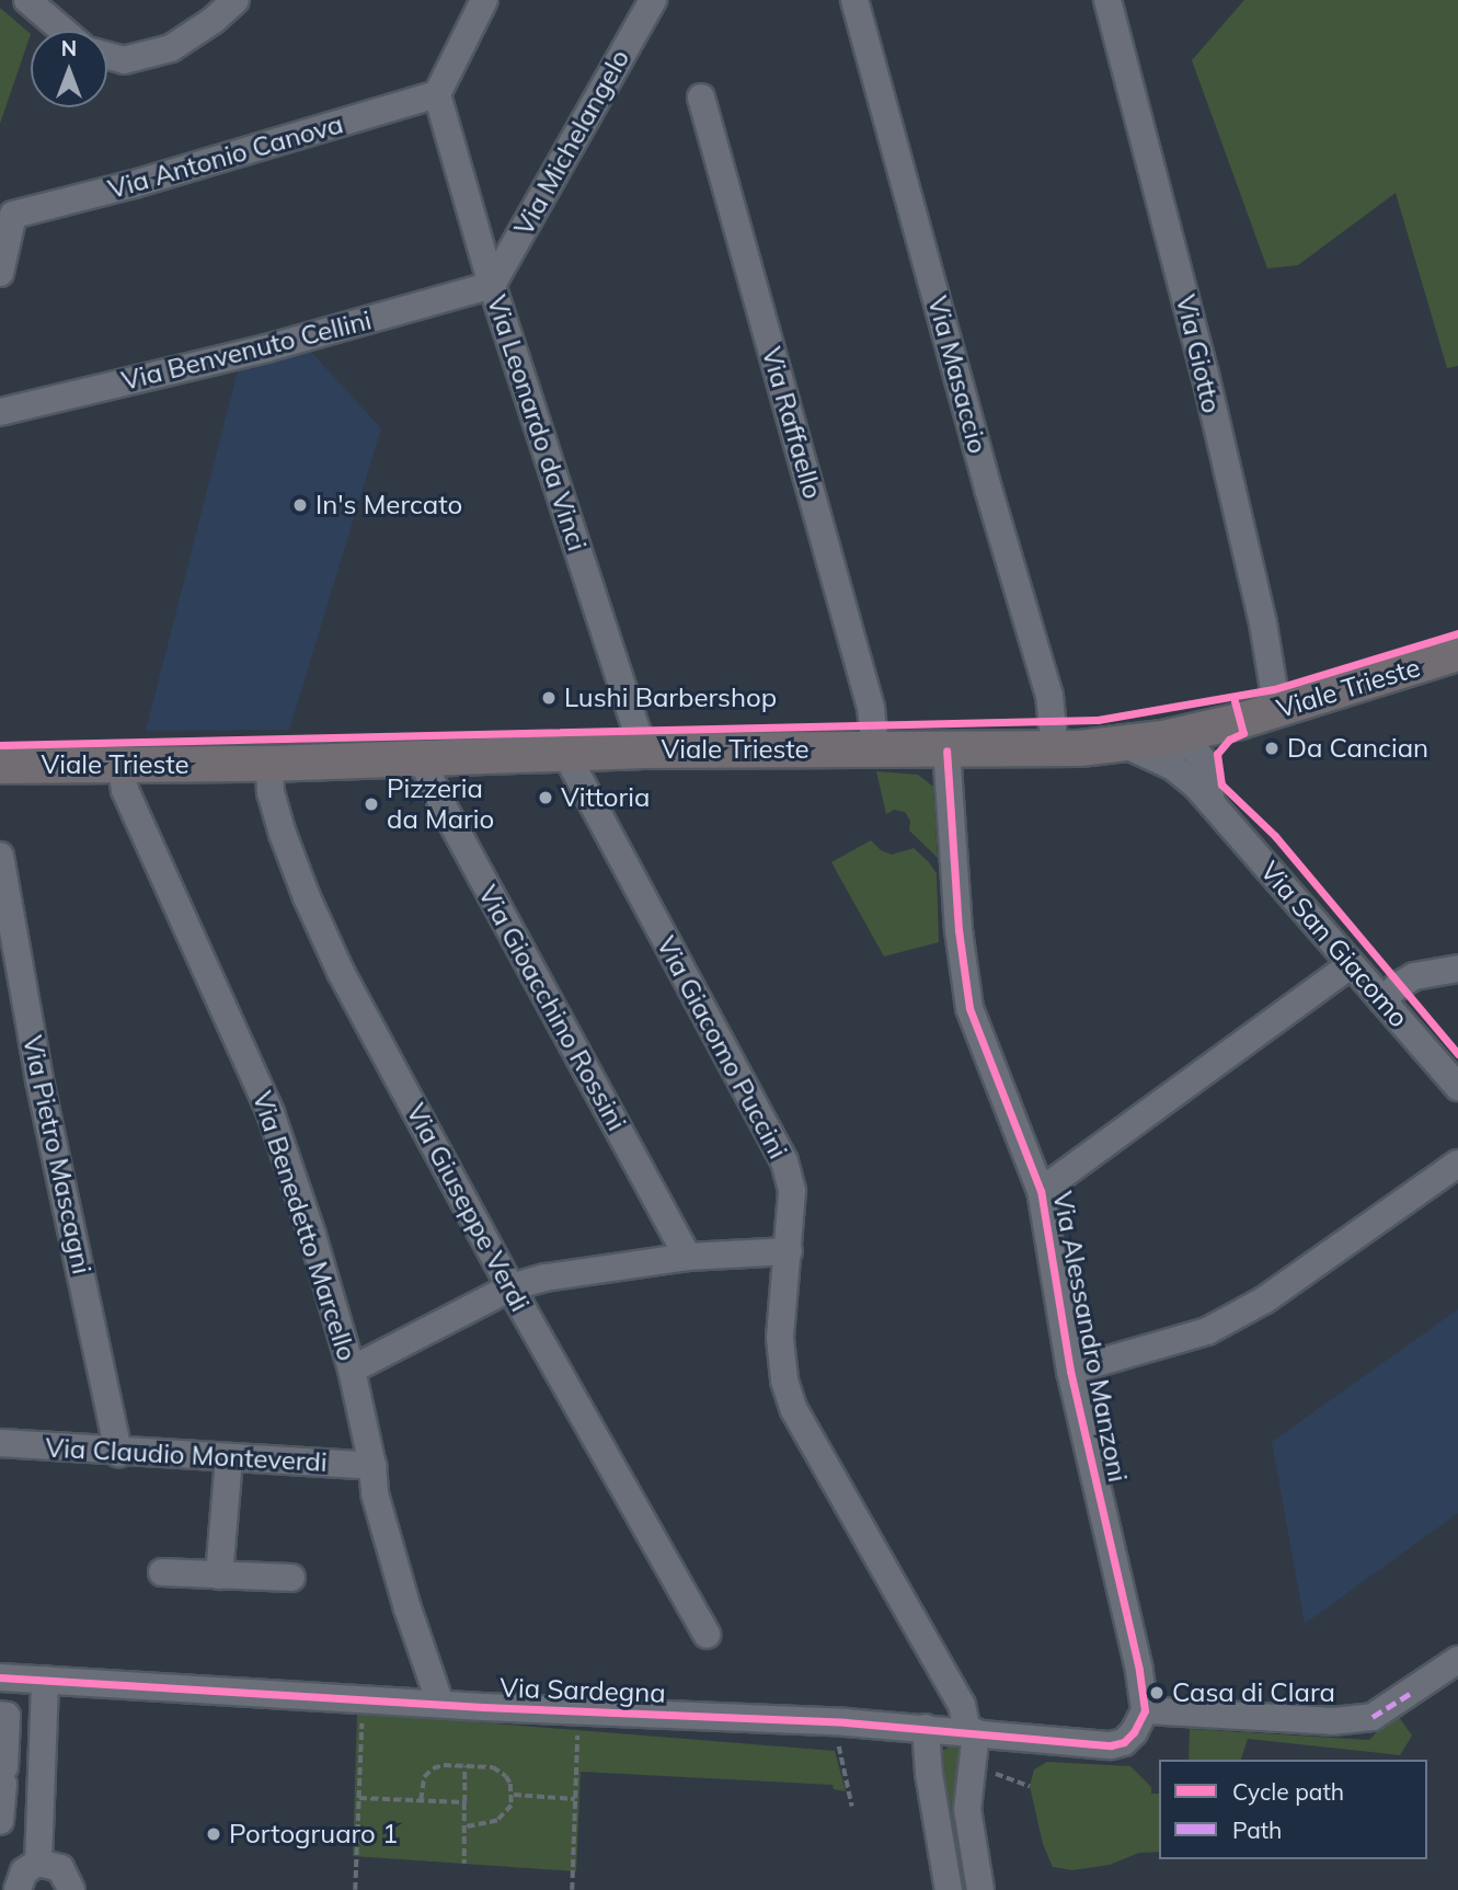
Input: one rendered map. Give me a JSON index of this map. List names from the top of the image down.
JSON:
{
  "streets": {
    "main road": ["Viale Trieste"],
    "street": [
      "Via Michelangelo",
      "Via Antonio Canova",
      "Via Benvenuto Cellini",
      "Via Giotto",
      "Via Masaccio",
      "Via Leonardo da Vinci",
      "Via Raffaello",
      "Via San Giacomo",
      "Via Gioacchino Rossini",
      "Via Giacomo Puccini",
      "Via Pietro Mascagni",
      "Via Giuseppe Verdi",
      "Via Benedetto Marcello",
      "Via Alessandro Manzoni",
      "Via Claudio Monteverdi",
      "Via Sardegna"
    ]
  },
  "crossings": [
    ["Via Michelangelo", "Via Benvenuto Cellini"],
    ["Via Michelangelo", "Via Leonardo da Vinci"],
    ["Via Antonio Canova", "Via Leonardo da Vinci"],
    ["Via Benvenuto Cellini", "Via Leonardo da Vinci"],
    ["Via Giotto", "Viale Trieste"],
    ["Via Masaccio", "Viale Trieste"],
    ["Via Leonardo da Vinci", "Viale Trieste"],
    ["Via Raffaello", "Viale Trieste"],
    ["Viale Trieste", "Via San Giacomo"],
    ["Viale Trieste", "Via Gioacchino Rossini"],
    ["Viale Trieste", "Via Giacomo Puccini"],
    ["Viale Trieste", "Via Giuseppe Verdi"],
    ["Viale Trieste", "Via Benedetto Marcello"],
    ["Viale Trieste", "Via Alessandro Manzoni"],
    ["Via Giacomo Puccini", "Via Sardegna"],
    ["Via Pietro Mascagni", "Via Claudio Monteverdi"],
    ["Via Benedetto Marcello", "Via Claudio Monteverdi"],
    ["Via Benedetto Marcello", "Via Sardegna"],
    ["Via Alessandro Manzoni", "Via Sardegna"]
  ],
  "places": [
    "In's Mercato",
    "Lushi Barbershop",
    "Da Cancian",
    "Vittoria",
    "Pizzeria da Mario",
    "Casa di Clara",
    "Portogruaro 1"
  ],
  "legend": ["Cycle path", "Path"],
  "north": "top"
}
